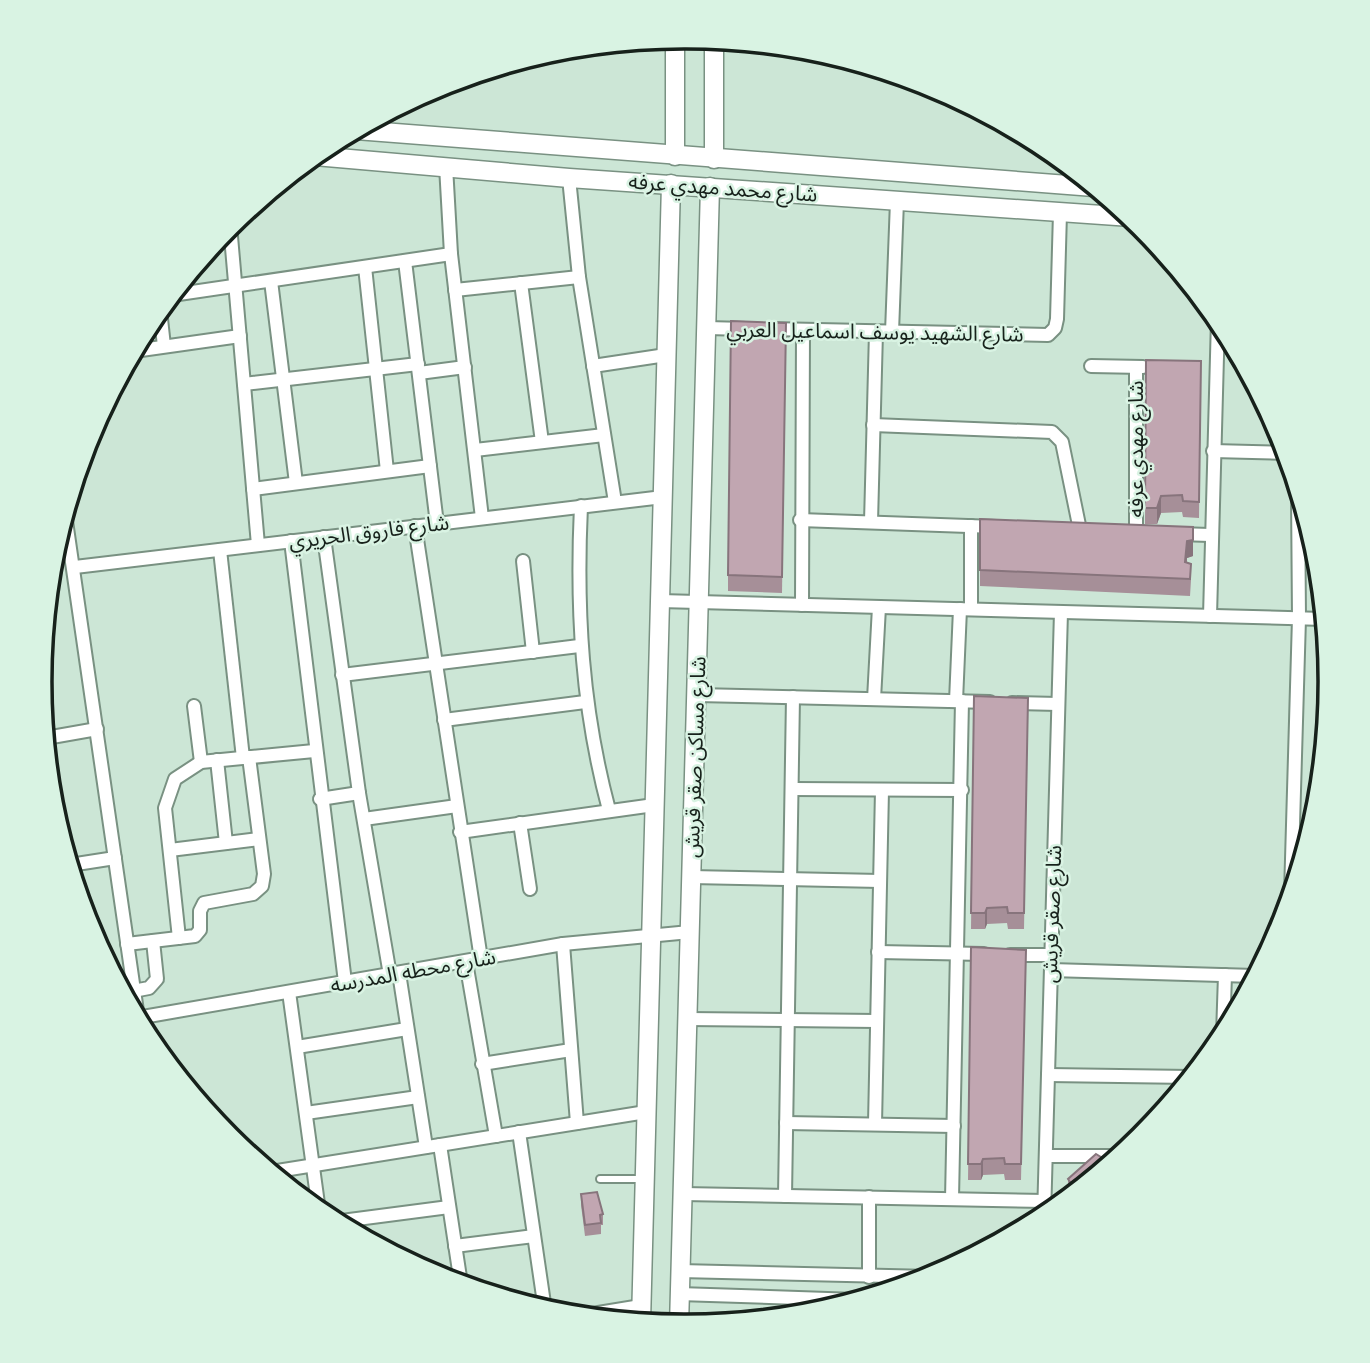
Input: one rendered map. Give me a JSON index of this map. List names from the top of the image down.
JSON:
{
  "streets": {
    "street": [
      "شارع محمد مهدي عرفه",
      "شارع الشهيد يوسف اسماعيل العربي",
      "شارع مهدي عرفه",
      "شارع فاروق الحريري",
      "شارع مساكن صقر قريش",
      "شارع صقر قريش",
      "شارع محطه المدرسه"
    ]
  },
  "crossings": [
    ["شارع محمد مهدي عرفه", "شارع الشهيد يوسف اسماعيل العربي"],
    ["شارع محمد مهدي عرفه", "شارع مساكن صقر قريش"],
    ["شارع الشهيد يوسف اسماعيل العربي", "شارع مساكن صقر قريش"],
    ["شارع فاروق الحريري", "شارع مساكن صقر قريش"],
    ["شارع مساكن صقر قريش", "شارع محطه المدرسه"]
  ]
}
